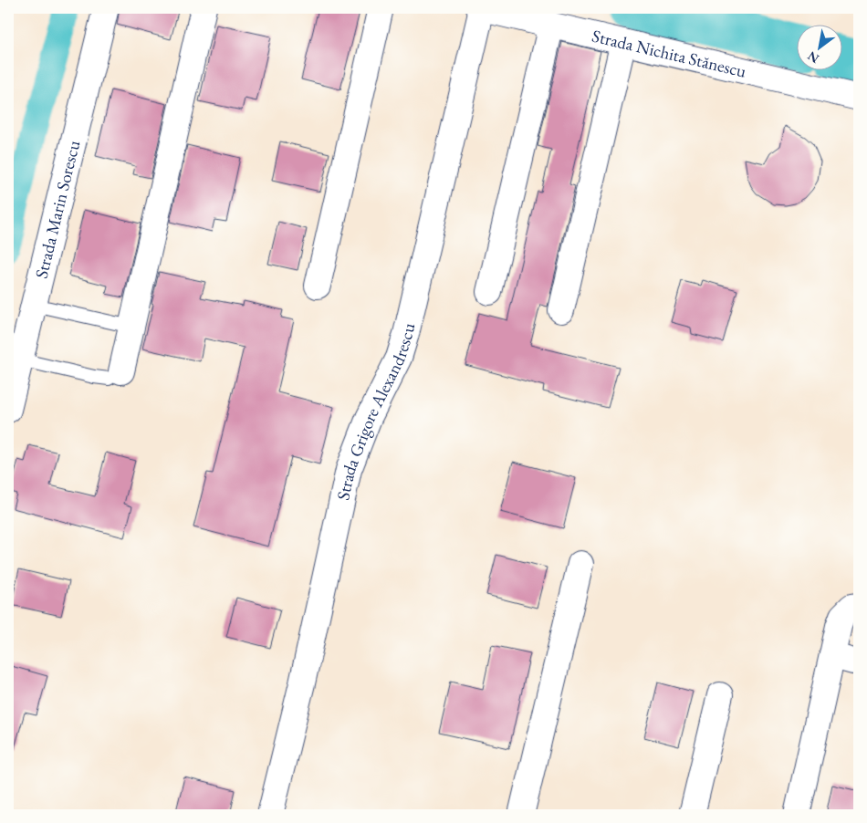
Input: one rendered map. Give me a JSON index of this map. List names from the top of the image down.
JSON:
{
  "streets": {
    "street": ["Strada Nichita Stănescu", "Strada Marin Sorescu", "Strada Grigore Alexandrescu"]
  },
  "crossings": [
    ["Strada Nichita Stănescu", "Strada Grigore Alexandrescu"]
  ],
  "north": "bottom left"
}
